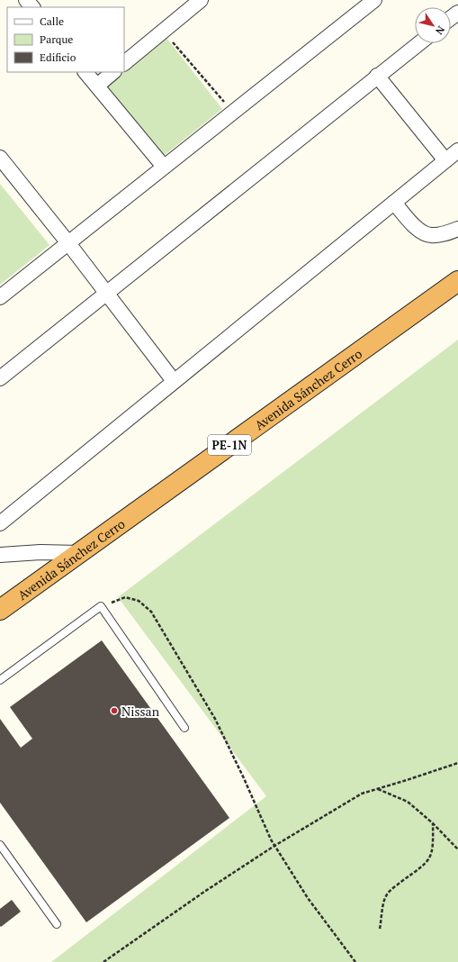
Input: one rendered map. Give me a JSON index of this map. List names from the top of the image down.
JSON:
{
  "streets": {
    "highway": ["Avenida Sánchez Cerro", "PE-1N"]
  },
  "places": ["Nissan"],
  "legend": ["Calle", "Parque", "Edificio"],
  "north": "bottom right"
}
